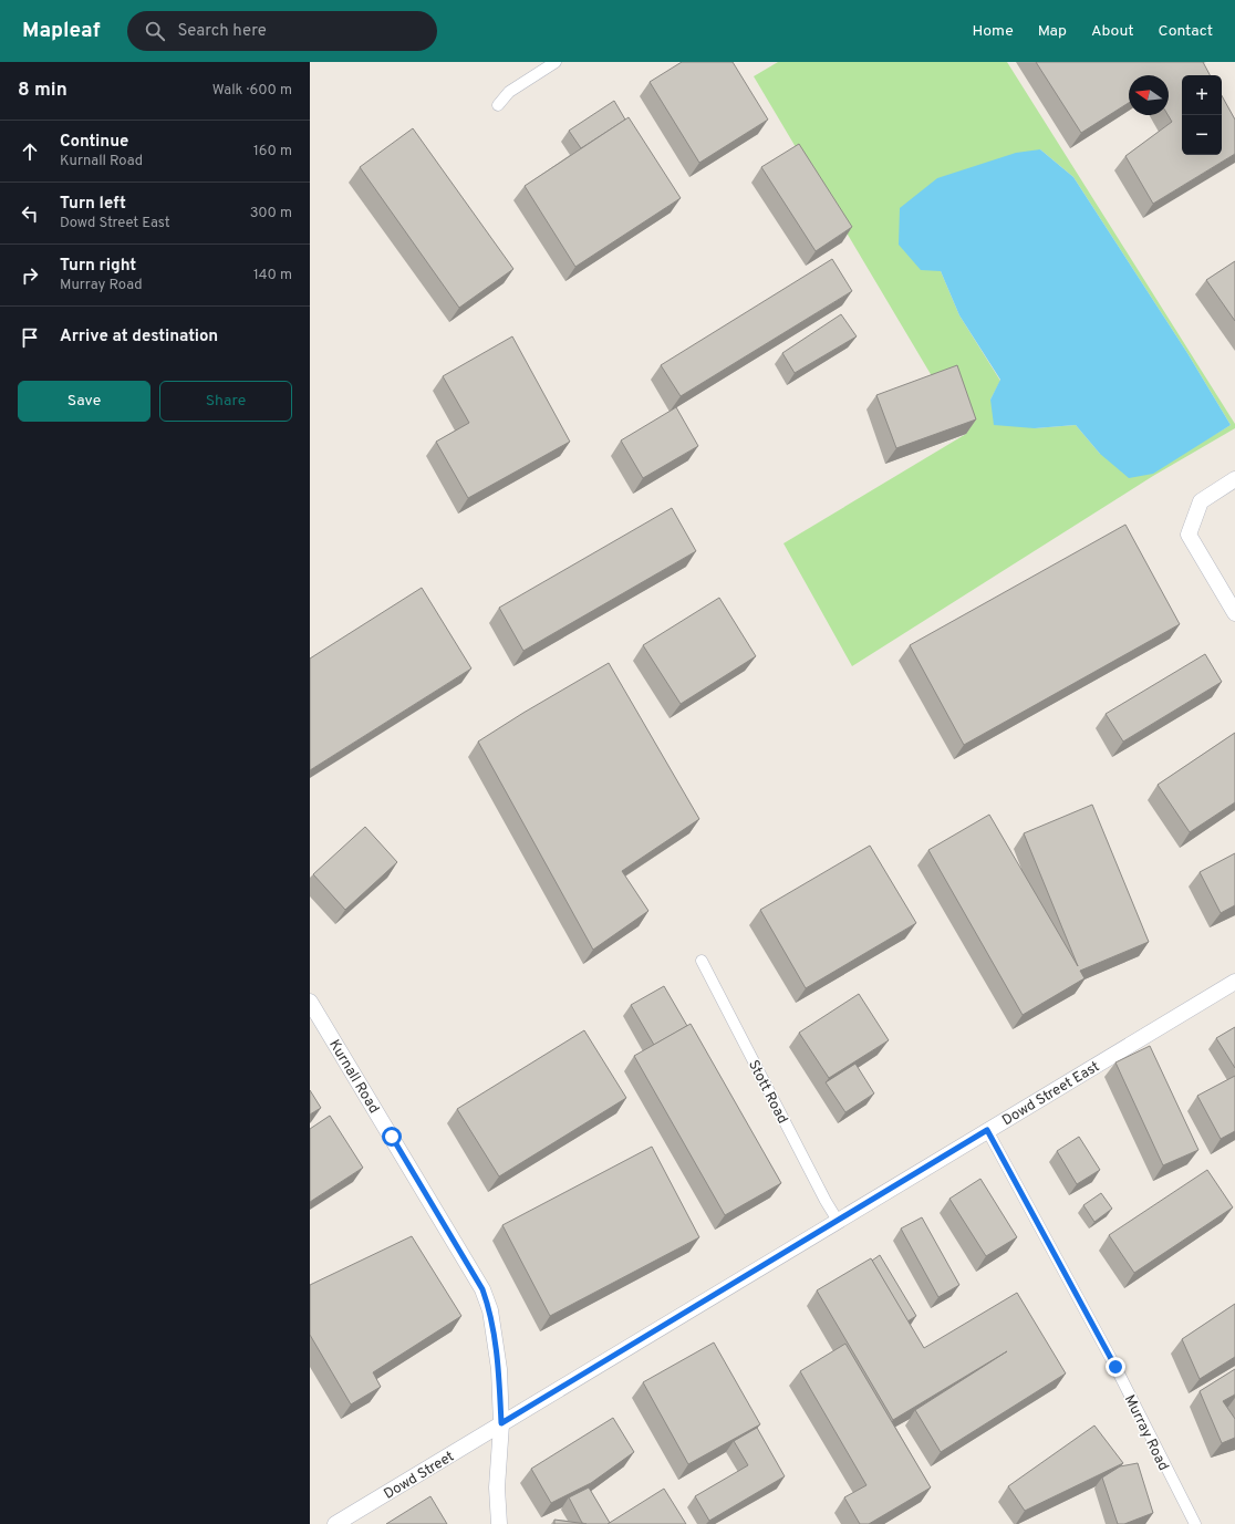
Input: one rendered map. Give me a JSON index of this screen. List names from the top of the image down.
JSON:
{
  "streets": {
    "street": [
      "Kurnall Road",
      "Stott Road",
      "Dowd Street East",
      "Murray Road",
      "Dowd Street"
    ]
  },
  "crossings": [
    ["Kurnall Road", "Dowd Street East"],
    ["Kurnall Road", "Dowd Street"],
    ["Stott Road", "Dowd Street East"],
    ["Dowd Street East", "Murray Road"],
    ["Dowd Street East", "Dowd Street"]
  ],
  "north": "left",
  "page": {
    "header": "Mapleaf",
    "search": "Search here",
    "nav": [
      "Home",
      "Map",
      "About",
      "Contact"
    ],
    "heading": ["8 min", "Walk · 600 m"],
    "map_buttons": ["+", "−"],
    "list": [
      ["Continue", "Kurnall Road", "160 m"],
      ["Turn left", "Dowd Street East", "300 m"],
      ["Turn right", "Murray Road", "140 m"],
      "Arrive at destination"
    ],
    "buttons": ["Save", "Share"]
  }
}
